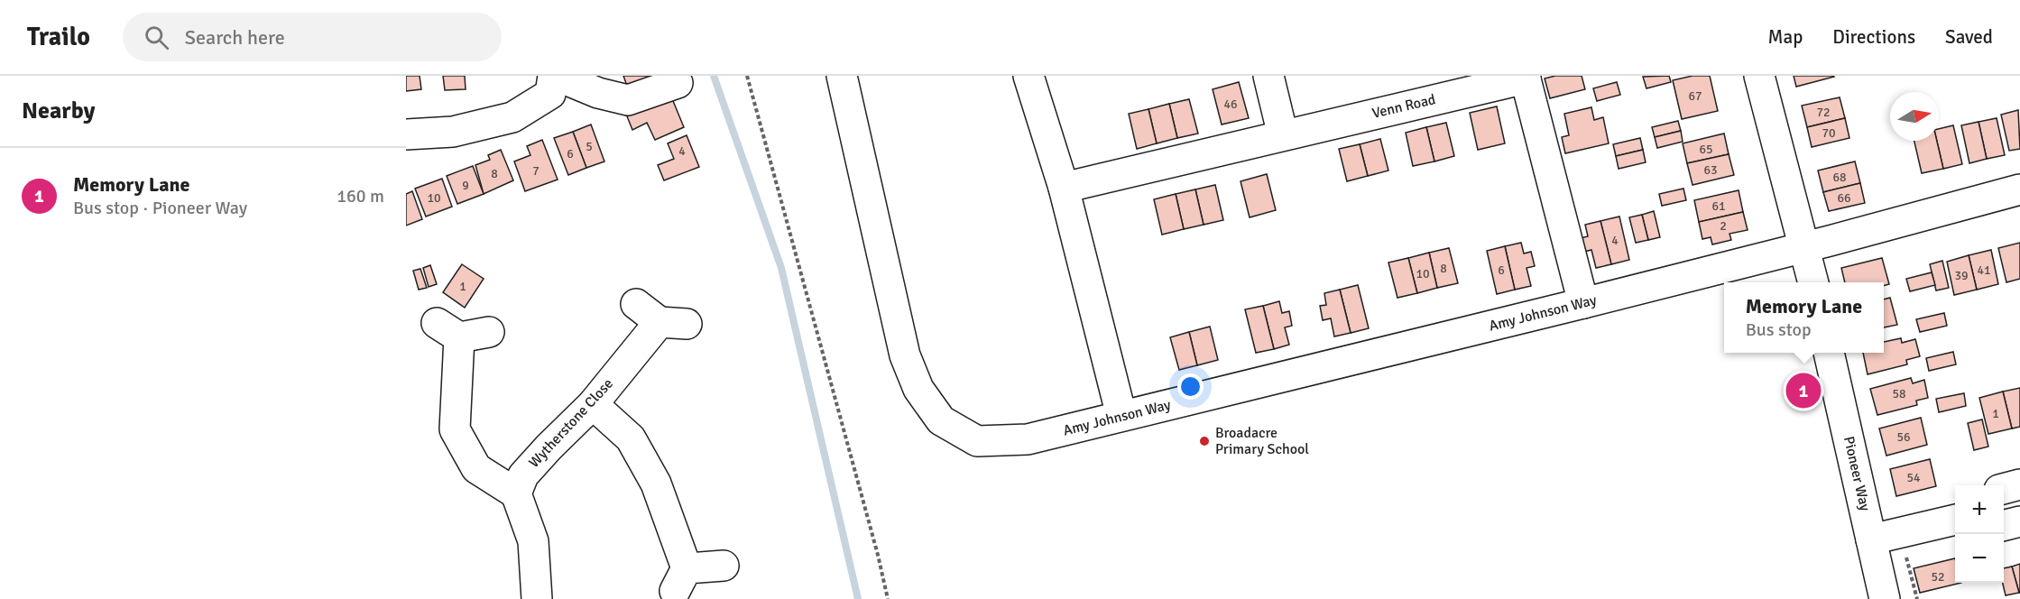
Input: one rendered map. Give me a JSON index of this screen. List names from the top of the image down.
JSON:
{
  "streets": {
    "street": [
      "Venn Road",
      "Amy Johnson Way",
      "Wytherstone Close",
      "Pioneer Way"
    ]
  },
  "crossings": [
    ["Venn Road", "Amy Johnson Way"]
  ],
  "places": ["Broadacre Primary School"],
  "house_numbers": [
    "67",
    "46",
    "72",
    "70",
    "5",
    "65",
    "4",
    "6",
    "63",
    "7",
    "8",
    "68",
    "9",
    "10",
    "66",
    "61",
    "2",
    "4",
    "8",
    "6",
    "41",
    "10",
    "39",
    "1",
    "58",
    "1",
    "56",
    "54",
    "52"
  ],
  "north": "right",
  "page": {
    "header": "Trailo",
    "search": "Search here",
    "nav": ["Map", "Directions", "Saved"],
    "heading": "Nearby",
    "list": [
      {
        "mark": "1",
        "name": "Memory Lane",
        "note": "Bus stop · Pioneer Way",
        "value": "160 m"
      }
    ],
    "popup": ["Memory Lane", "Bus stop"],
    "pins": "1",
    "map_buttons": ["+", "−"]
  }
}
